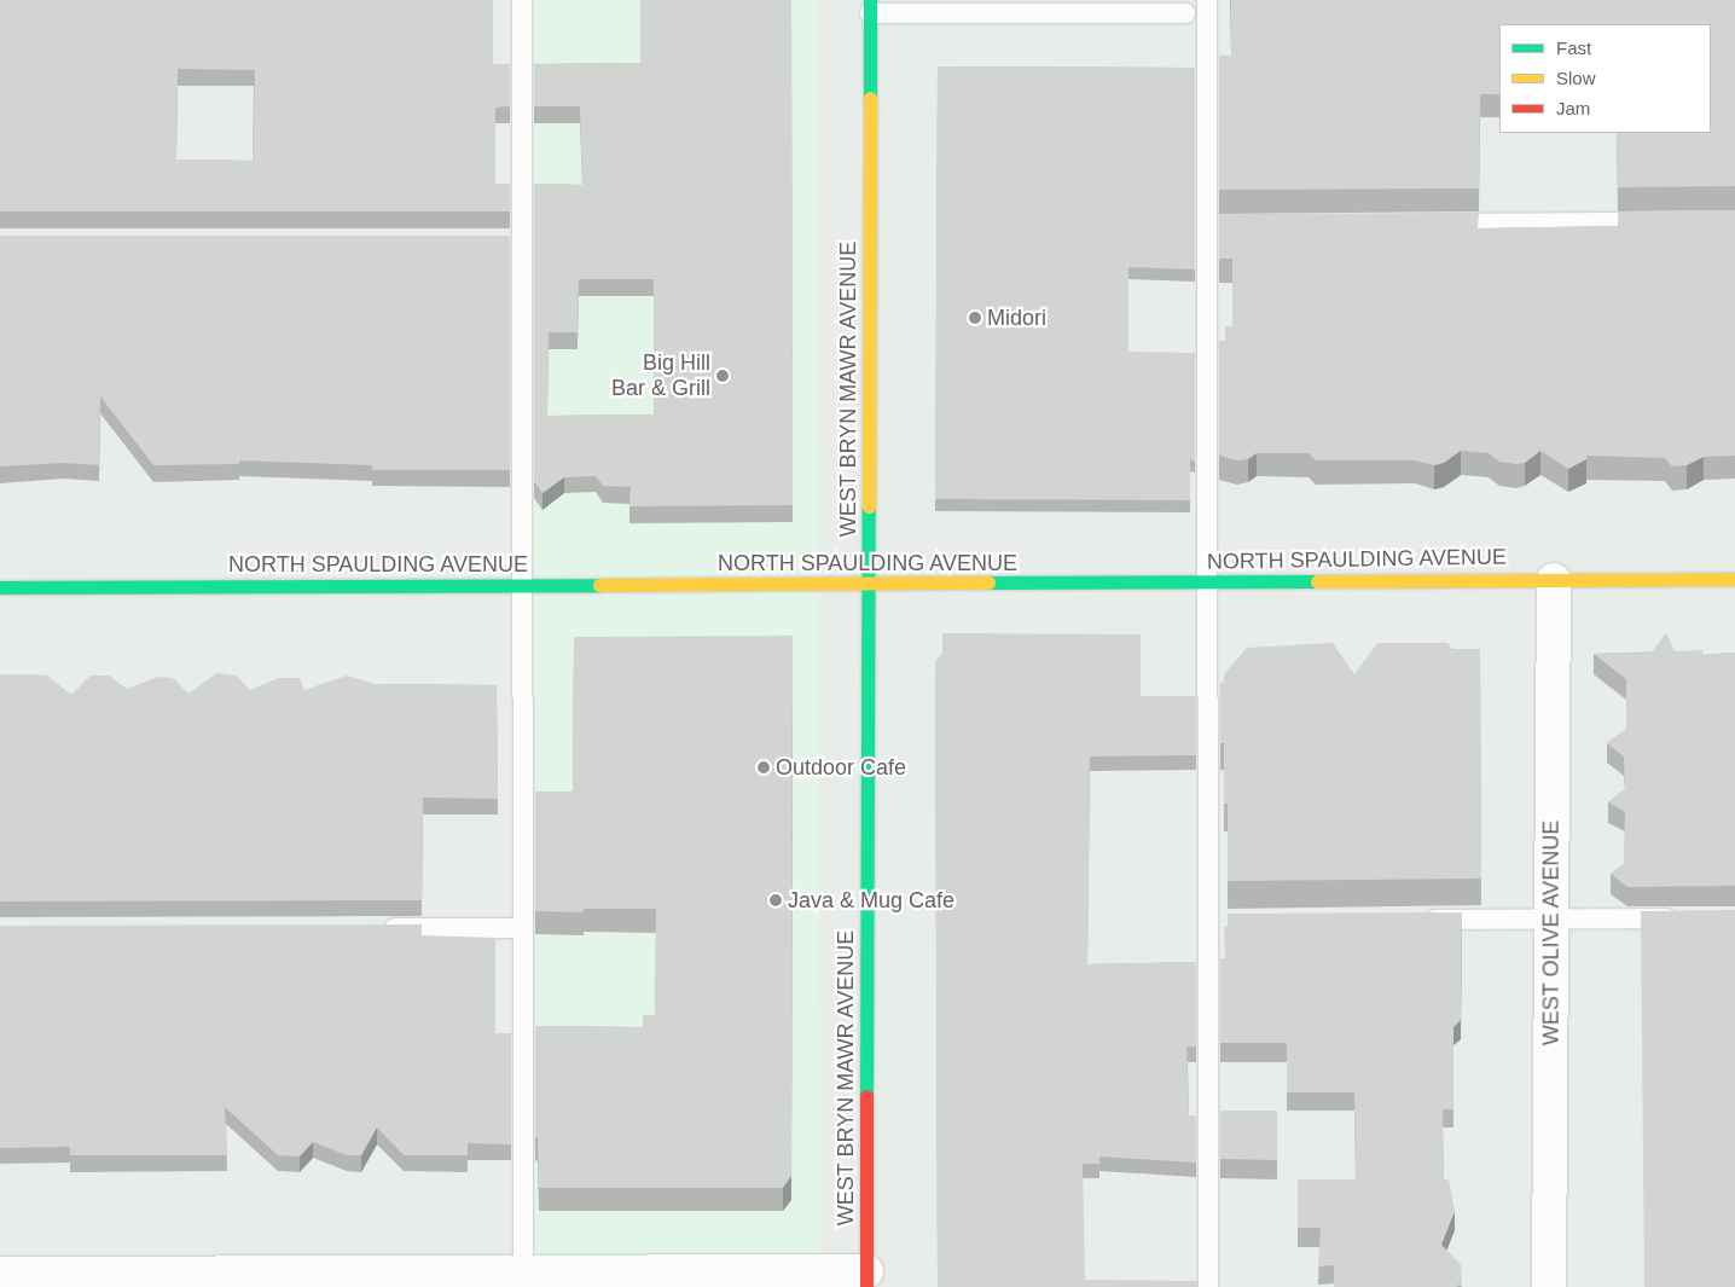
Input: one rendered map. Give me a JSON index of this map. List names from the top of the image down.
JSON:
{
  "streets": {
    "street": ["WEST BRYN MAWR AVENUE", "NORTH SPAULDING AVENUE", "WEST OLIVE AVENUE"]
  },
  "crossings": [
    ["WEST BRYN MAWR AVENUE", "NORTH SPAULDING AVENUE"],
    ["NORTH SPAULDING AVENUE", "WEST OLIVE AVENUE"]
  ],
  "places": [
    "Midori",
    "Big Hill Bar & Grill",
    "Outdoor Cafe",
    "Java & Mug Cafe"
  ],
  "legend": ["Fast", "Slow", "Jam"]
}
